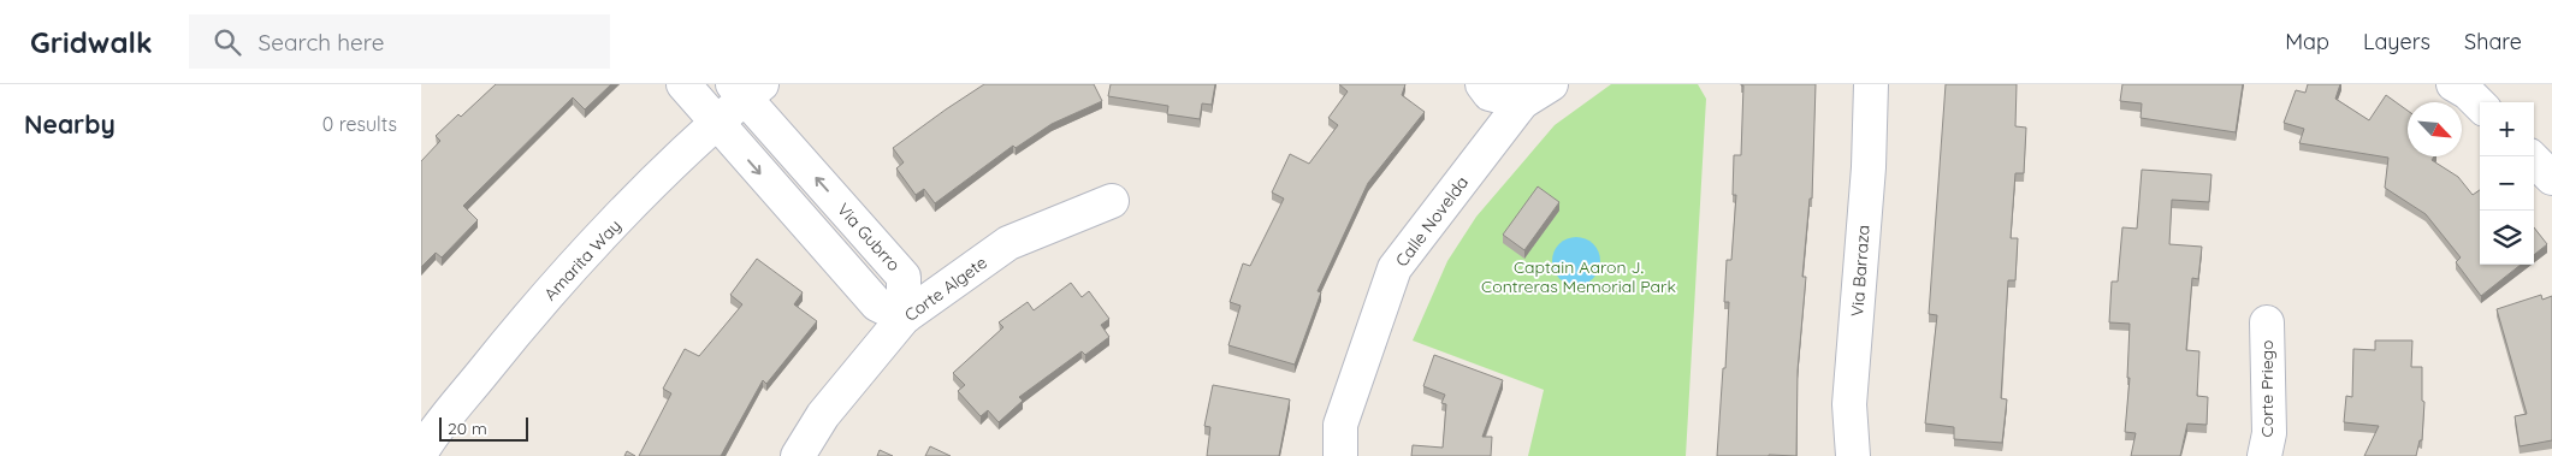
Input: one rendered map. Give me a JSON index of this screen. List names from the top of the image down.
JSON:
{
  "streets": {
    "street": [
      "Calle Novelda",
      "Via Gubrro",
      "Amarita Way",
      "Via Barraza",
      "Corte Algete",
      "Corte Priego"
    ]
  },
  "crossings": [
    ["Via Gubrro", "Amarita Way"],
    ["Via Gubrro", "Corte Algete"]
  ],
  "parks": ["Captain Aaron J. Contreras Memorial Park"],
  "scale_bar": "20 m",
  "north": "bottom right",
  "page": {
    "header": "Gridwalk",
    "search": "Search here",
    "nav": ["Map", "Layers", "Share"],
    "heading": ["Nearby", "0 results"],
    "map_buttons": ["+", "−"],
    "scale": "20 m"
  }
}
